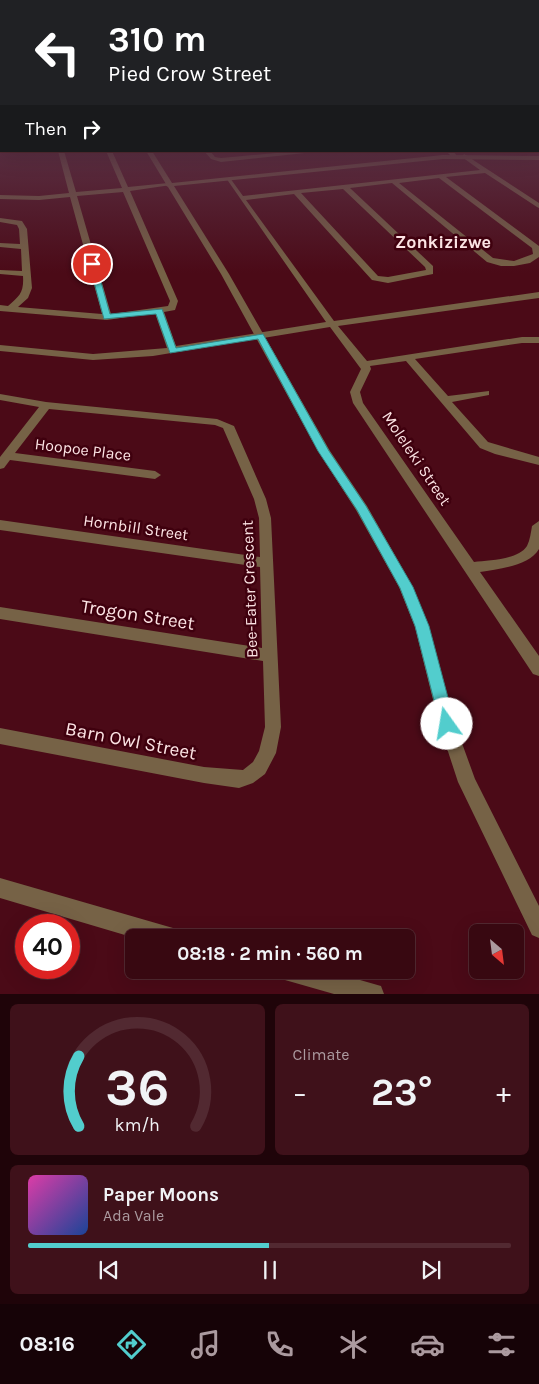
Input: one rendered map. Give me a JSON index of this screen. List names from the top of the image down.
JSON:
{
  "streets": {
    "street": [
      "Hoopoe Place",
      "Moleleki Street",
      "Hornbill Street",
      "Bee-Eater Crescent",
      "Trogon Street",
      "Barn Owl Street"
    ]
  },
  "crossings": [
    ["Hornbill Street", "Bee-Eater Crescent"],
    ["Bee-Eater Crescent", "Trogon Street"],
    ["Bee-Eater Crescent", "Barn Owl Street"]
  ],
  "districts": ["Zonkizizwe"],
  "north": "bottom right",
  "page": {
    "turn": ["310 m", "Pied Crow Street"],
    "then": "Then",
    "limit": "40",
    "trip": "08:18 · 2 min · 560 m",
    "tile": "Climate",
    "heat": ["−", "23°", "+"],
    "song": ["Paper Moons", "Ada Vale"],
    "tabs": "08:16",
    "gauge": ["36", "km/h"]
  }
}
